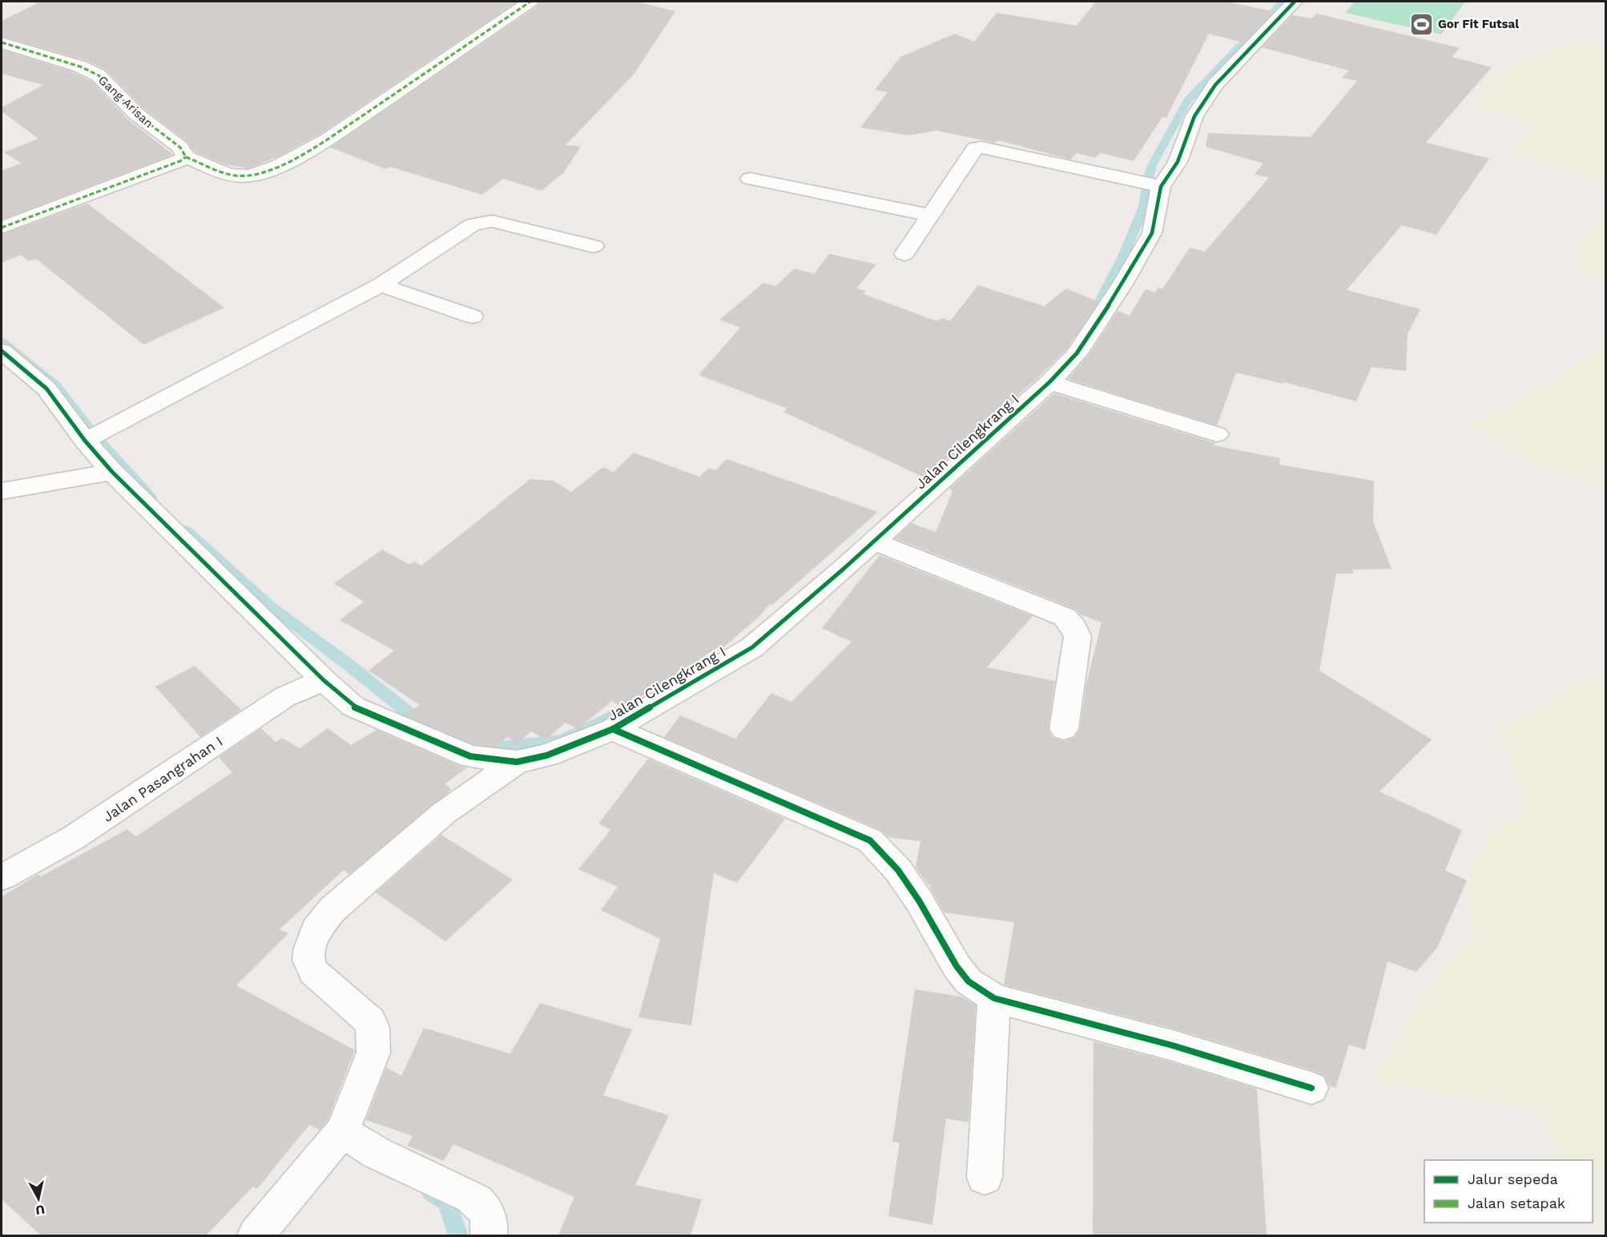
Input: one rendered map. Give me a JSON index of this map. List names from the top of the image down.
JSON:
{
  "streets": {
    "street": ["Gang Arisan", "Jalan Cilengkrang I", "Jalan Pasangrahan I"]
  },
  "places": {
    "sports": ["Gor Fit Futsal"]
  },
  "legend": ["Jalur sepeda", "Jalan setapak"],
  "north": "bottom"
}
